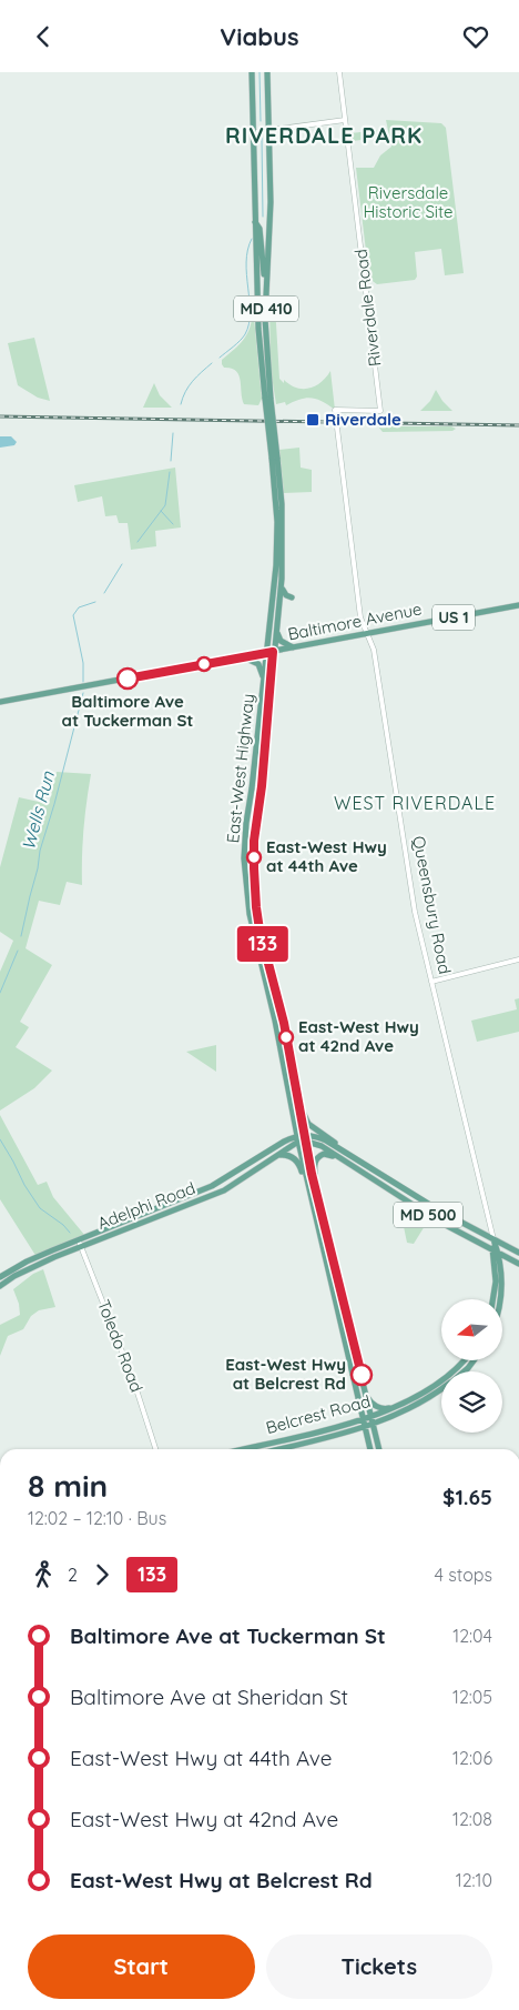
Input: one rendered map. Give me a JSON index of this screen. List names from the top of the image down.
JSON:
{
  "streets": {
    "main road": [
      "MD 410",
      "US 1",
      "Baltimore Avenue",
      "East-West Highway",
      "Queensbury Road",
      "Adelphi Road",
      "MD 500",
      "Belcrest Road"
    ],
    "street": ["Riverdale Road", "Toledo Road"]
  },
  "crossings": [
    ["Riverdale Road", "Queensbury Road"],
    ["Baltimore Avenue", "East-West Highway"],
    ["Baltimore Avenue", "Queensbury Road"],
    ["East-West Highway", "Adelphi Road"],
    ["East-West Highway", "MD 500"],
    ["East-West Highway", "Belcrest Road"],
    ["Queensbury Road", "MD 500"],
    ["Adelphi Road", "MD 500"],
    ["Adelphi Road", "Toledo Road"]
  ],
  "districts": ["RIVERDALE PARK", "WEST RIVERDALE"],
  "water": ["Wells Run"],
  "parks": ["Riversdale Historic Site"],
  "places": {
    "transit": ["Riverdale"],
    "other": [
      "Baltimore Ave at Tuckerman St",
      "East-West Hwy at 44th Ave",
      "East-West Hwy at 42nd Ave",
      "East-West Hwy at Belcrest Rd"
    ]
  },
  "lines": ["bus line 133"],
  "north": "left",
  "page": {
    "header": "Viabus",
    "on_map": "133",
    "heading": ["8 min", "12:02 – 12:10 · Bus", "$1.65"],
    "legs": ["2", "133", "4 stops"],
    "list": [
      {
        "name": "Baltimore Ave at Tuckerman St",
        "value": "12:04"
      },
      {
        "name": "Baltimore Ave at Sheridan St",
        "value": "12:05"
      },
      {
        "name": "East-West Hwy at 44th Ave",
        "value": "12:06"
      },
      {
        "name": "East-West Hwy at 42nd Ave",
        "value": "12:08"
      },
      {
        "name": "East-West Hwy at Belcrest Rd",
        "value": "12:10"
      }
    ],
    "buttons": ["Start", "Tickets"]
  }
}
